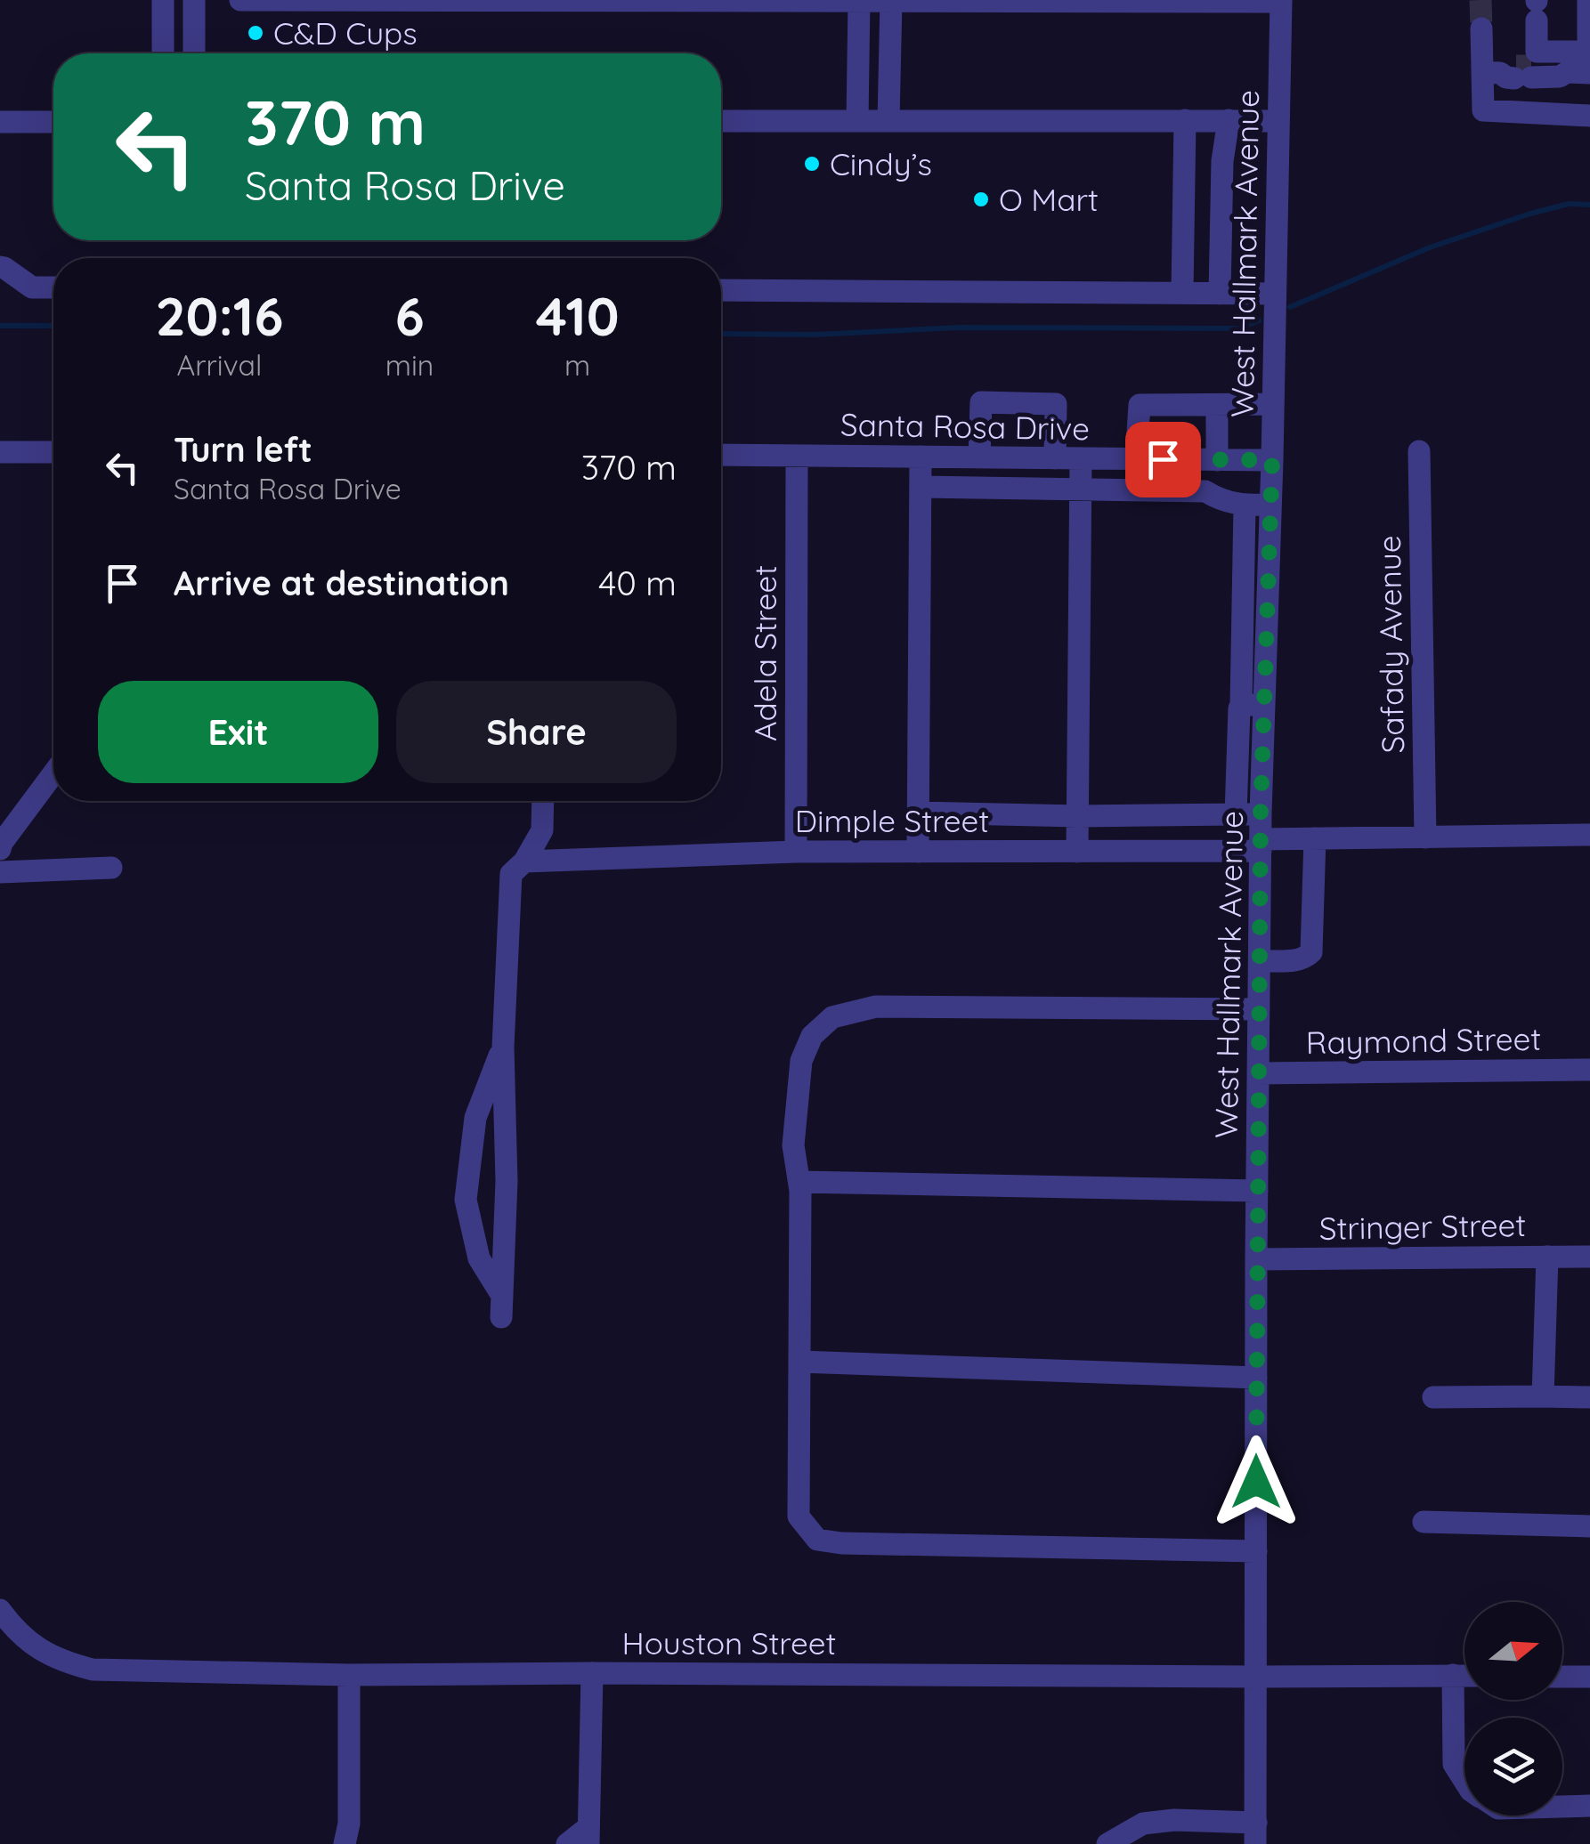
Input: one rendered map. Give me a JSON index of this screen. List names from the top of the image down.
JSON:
{
  "streets": {
    "street": [
      "West Hallmark Avenue",
      "Santa Rosa Drive",
      "Safady Avenue",
      "Adela Street",
      "Dimple Street",
      "Raymond Street",
      "Stringer Street",
      "Houston Street"
    ]
  },
  "crossings": [
    ["West Hallmark Avenue", "Santa Rosa Drive"],
    ["West Hallmark Avenue", "Dimple Street"],
    ["West Hallmark Avenue", "Raymond Street"],
    ["West Hallmark Avenue", "Stringer Street"],
    ["West Hallmark Avenue", "Houston Street"],
    ["Santa Rosa Drive", "Adela Street"],
    ["Safady Avenue", "Dimple Street"],
    ["Adela Street", "Dimple Street"]
  ],
  "places": ["C&D Cups", "Cindy’s", "O Mart"],
  "north": "right",
  "page": {
    "turn": ["370 m", "Santa Rosa Drive"],
    "eta": [
      "20:16",
      "Arrival",
      "6",
      "min",
      "410",
      "m"
    ],
    "list": [
      {
        "name": "Turn left",
        "note": "Santa Rosa Drive",
        "value": "370 m"
      },
      {
        "name": "Arrive at destination",
        "value": "40 m"
      }
    ],
    "buttons": ["Exit", "Share"]
  }
}
